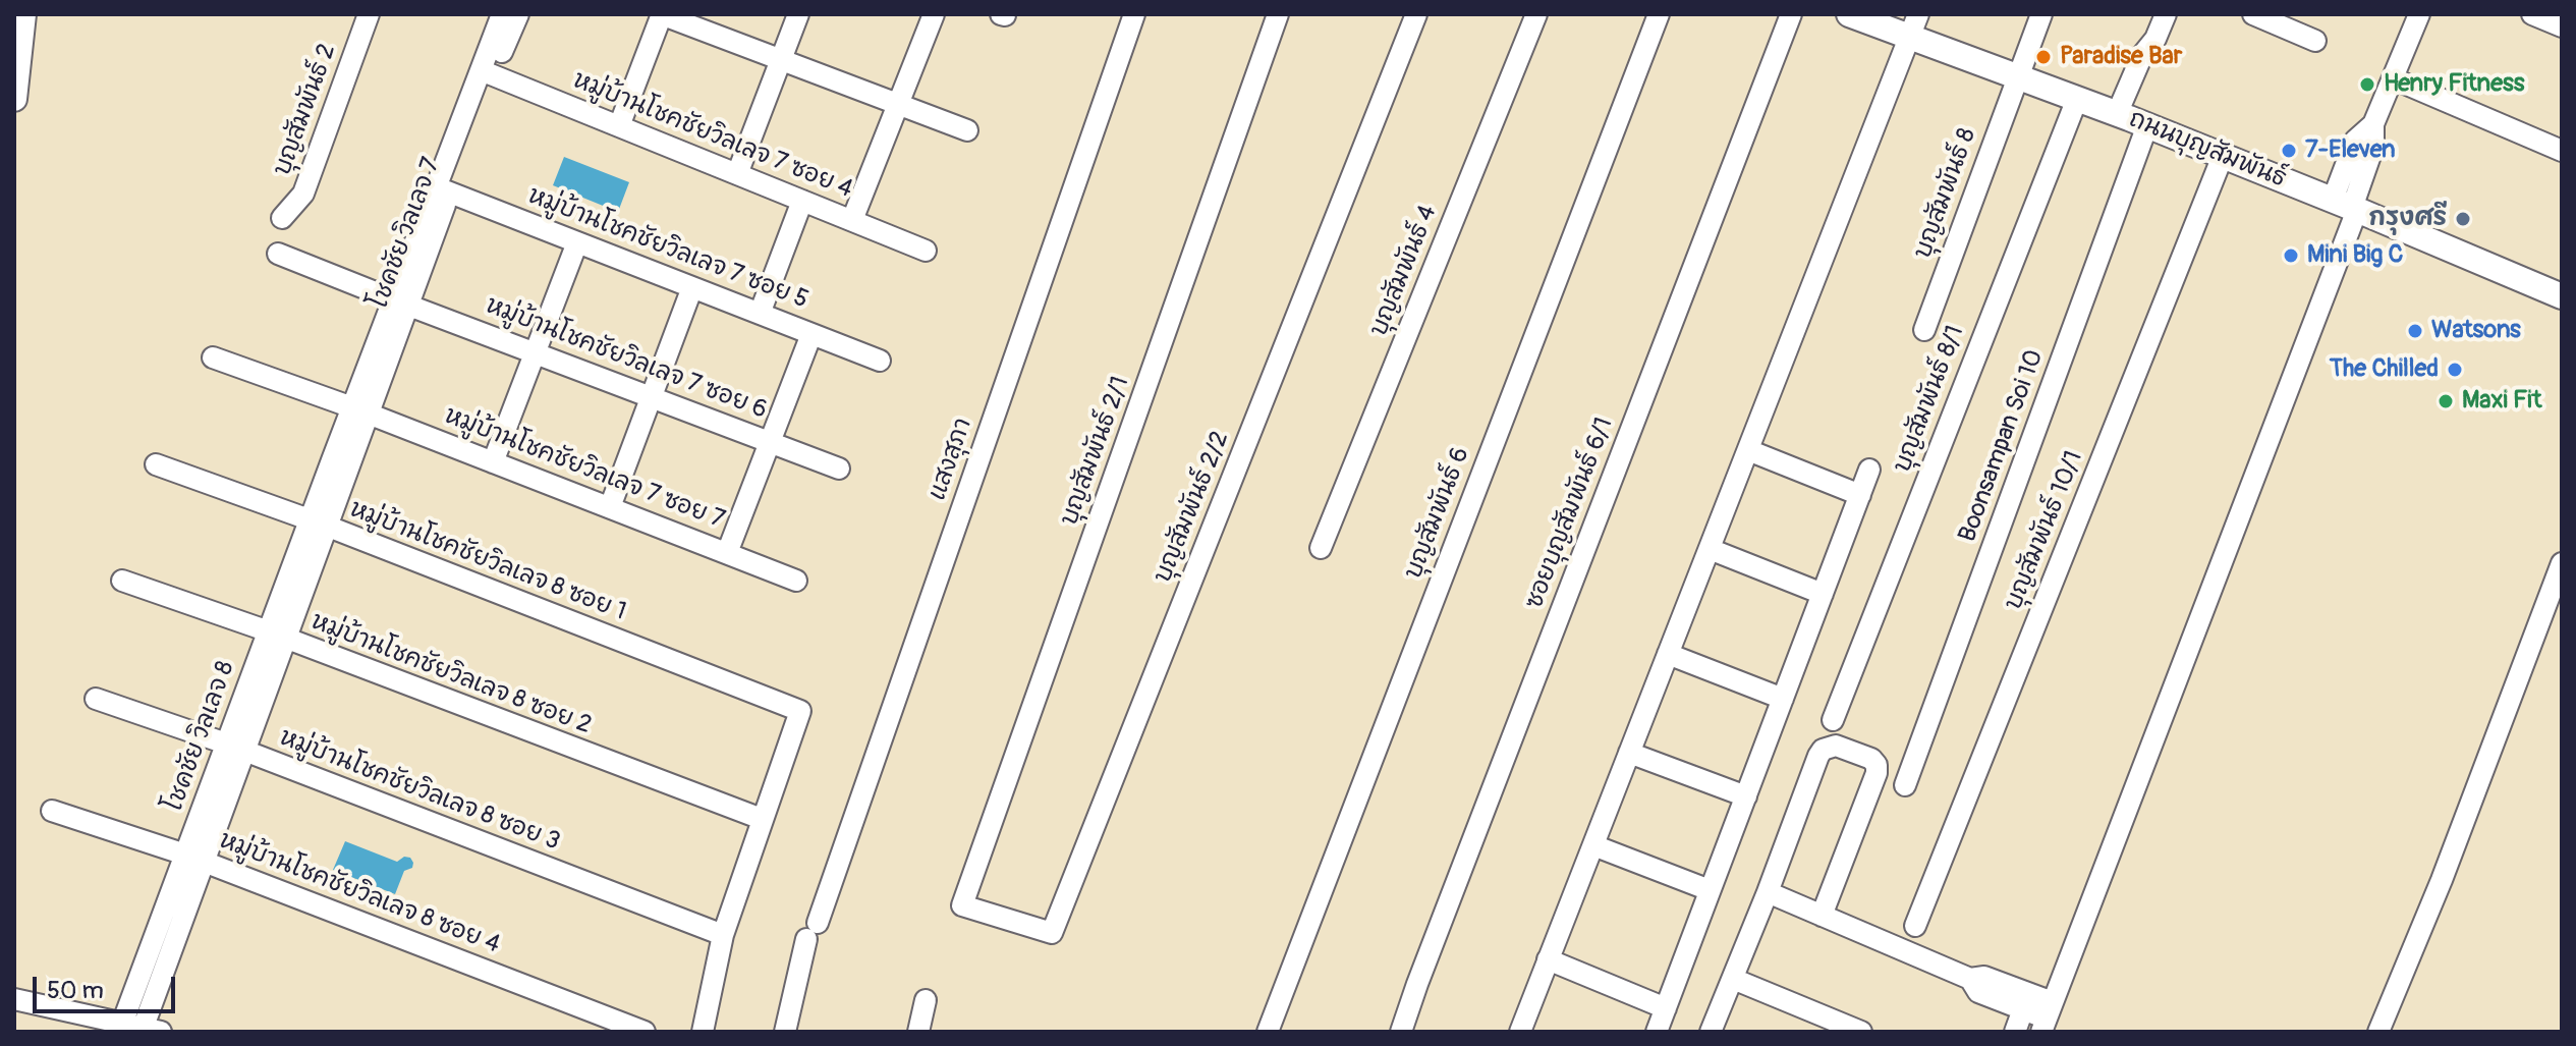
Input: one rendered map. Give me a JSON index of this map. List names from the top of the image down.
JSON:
{
  "streets": {
    "street": [
      "บุญสัมพันธ์ 2",
      "หมู่บ้านโชคชัยวิลเลจ 7 ซอย 4",
      "ถนนบุญสัมพันธ์",
      "บุญสัมพันธ์ 8",
      "โชคชัย วิลเลจ 7",
      "หมู่บ้านโชคชัยวิลเลจ 7 ซอย 5",
      "บุญสัมพันธ์ 4",
      "หมู่บ้านโชคชัยวิลเลจ 7 ซอย 6",
      "บุญสัมพันธ์ 8/1",
      "Boonsampan Soi 10",
      "บุญสัมพันธ์ 2/1",
      "แสงสุภา",
      "หมู่บ้านโชคชัยวิลเลจ 7 ซอย 7",
      "บุญสัมพันธ์ 2/2",
      "บุญสัมพันธ์ 6",
      "ซอยบุญสัมพันธ์ 6/1",
      "บุญสัมพันธ์ 10/1",
      "หมู่บ้านโชคชัยวิลเลจ 8 ซอย 1",
      "หมู่บ้านโชคชัยวิลเลจ 8 ซอย 2",
      "โชคชัย วิลเลจ 8",
      "หมู่บ้านโชคชัยวิลเลจ 8 ซอย 3",
      "หมู่บ้านโชคชัยวิลเลจ 8 ซอย 4"
    ]
  },
  "crossings": [
    ["หมู่บ้านโชคชัยวิลเลจ 7 ซอย 4", "โชคชัย วิลเลจ 7"],
    ["ถนนบุญสัมพันธ์", "บุญสัมพันธ์ 8"],
    ["ถนนบุญสัมพันธ์", "บุญสัมพันธ์ 8/1"],
    ["ถนนบุญสัมพันธ์", "Boonsampan Soi 10"],
    ["ถนนบุญสัมพันธ์", "บุญสัมพันธ์ 10/1"],
    ["โชคชัย วิลเลจ 7", "หมู่บ้านโชคชัยวิลเลจ 7 ซอย 5"],
    ["โชคชัย วิลเลจ 7", "หมู่บ้านโชคชัยวิลเลจ 7 ซอย 6"],
    ["โชคชัย วิลเลจ 7", "หมู่บ้านโชคชัยวิลเลจ 7 ซอย 7"],
    ["โชคชัย วิลเลจ 7", "โชคชัย วิลเลจ 8"],
    ["บุญสัมพันธ์ 2/1", "บุญสัมพันธ์ 2/2"],
    ["หมู่บ้านโชคชัยวิลเลจ 8 ซอย 1", "หมู่บ้านโชคชัยวิลเลจ 8 ซอย 2"],
    ["หมู่บ้านโชคชัยวิลเลจ 8 ซอย 1", "โชคชัย วิลเลจ 8"],
    ["หมู่บ้านโชคชัยวิลเลจ 8 ซอย 2", "โชคชัย วิลเลจ 8"],
    ["โชคชัย วิลเลจ 8", "หมู่บ้านโชคชัยวิลเลจ 8 ซอย 3"],
    ["โชคชัย วิลเลจ 8", "หมู่บ้านโชคชัยวิลเลจ 8 ซอย 4"]
  ],
  "places": [
    "Paradise Bar",
    "Henry Fitness",
    "7-Eleven",
    "กรุงศรี",
    "Mini Big C",
    "Watsons",
    "The Chilled",
    "Maxi Fit"
  ],
  "scale_bar": "50 m"
}
